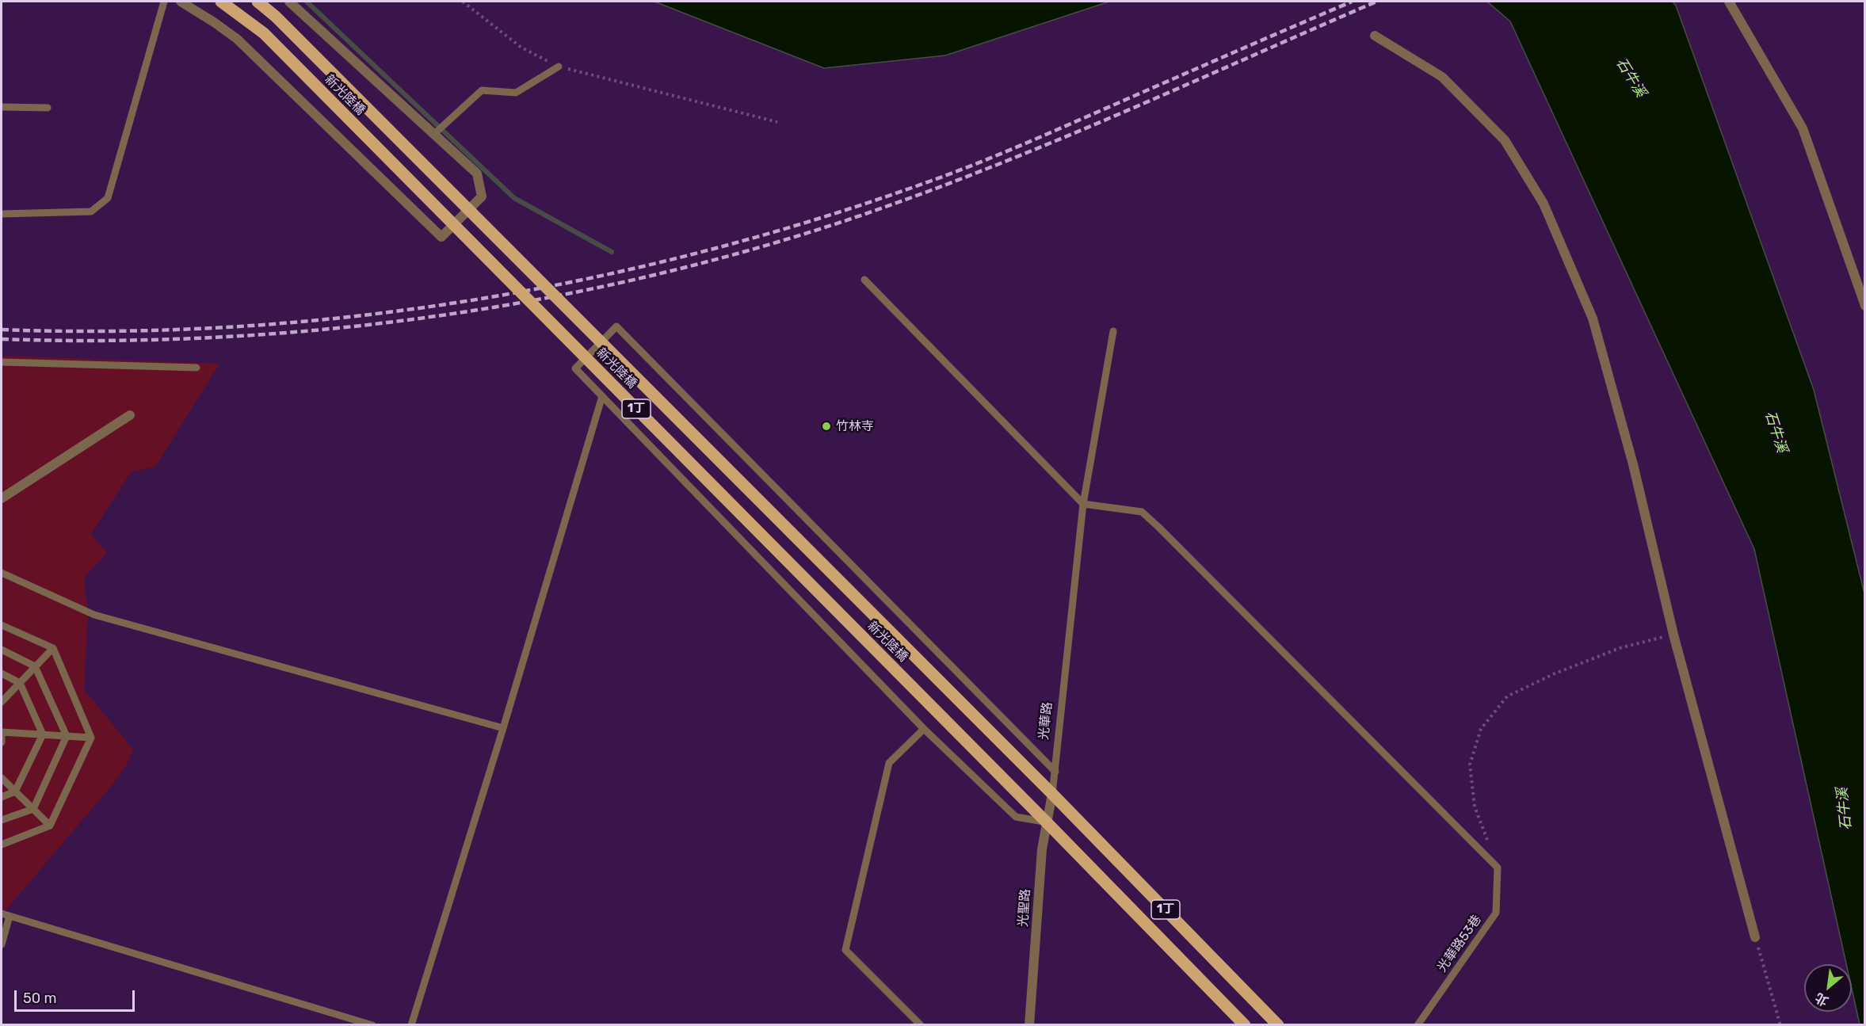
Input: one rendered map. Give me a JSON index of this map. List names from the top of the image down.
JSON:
{
  "streets": {
    "main road": ["新光陸橋", "1丁"],
    "street": ["光聖路"],
    "lane": ["光華路", "光華路53巷"]
  },
  "crossings": [
    ["新光陸橋", "1丁"],
    ["新光陸橋", "光華路"],
    ["新光陸橋", "光聖路"],
    ["1丁", "光華路"],
    ["1丁", "光聖路"],
    ["光華路", "光聖路"],
    ["光華路", "光華路53巷"]
  ],
  "water": ["石牛溪"],
  "places": ["竹林寺"],
  "scale_bar": "50 m",
  "north": "bottom left"
}
